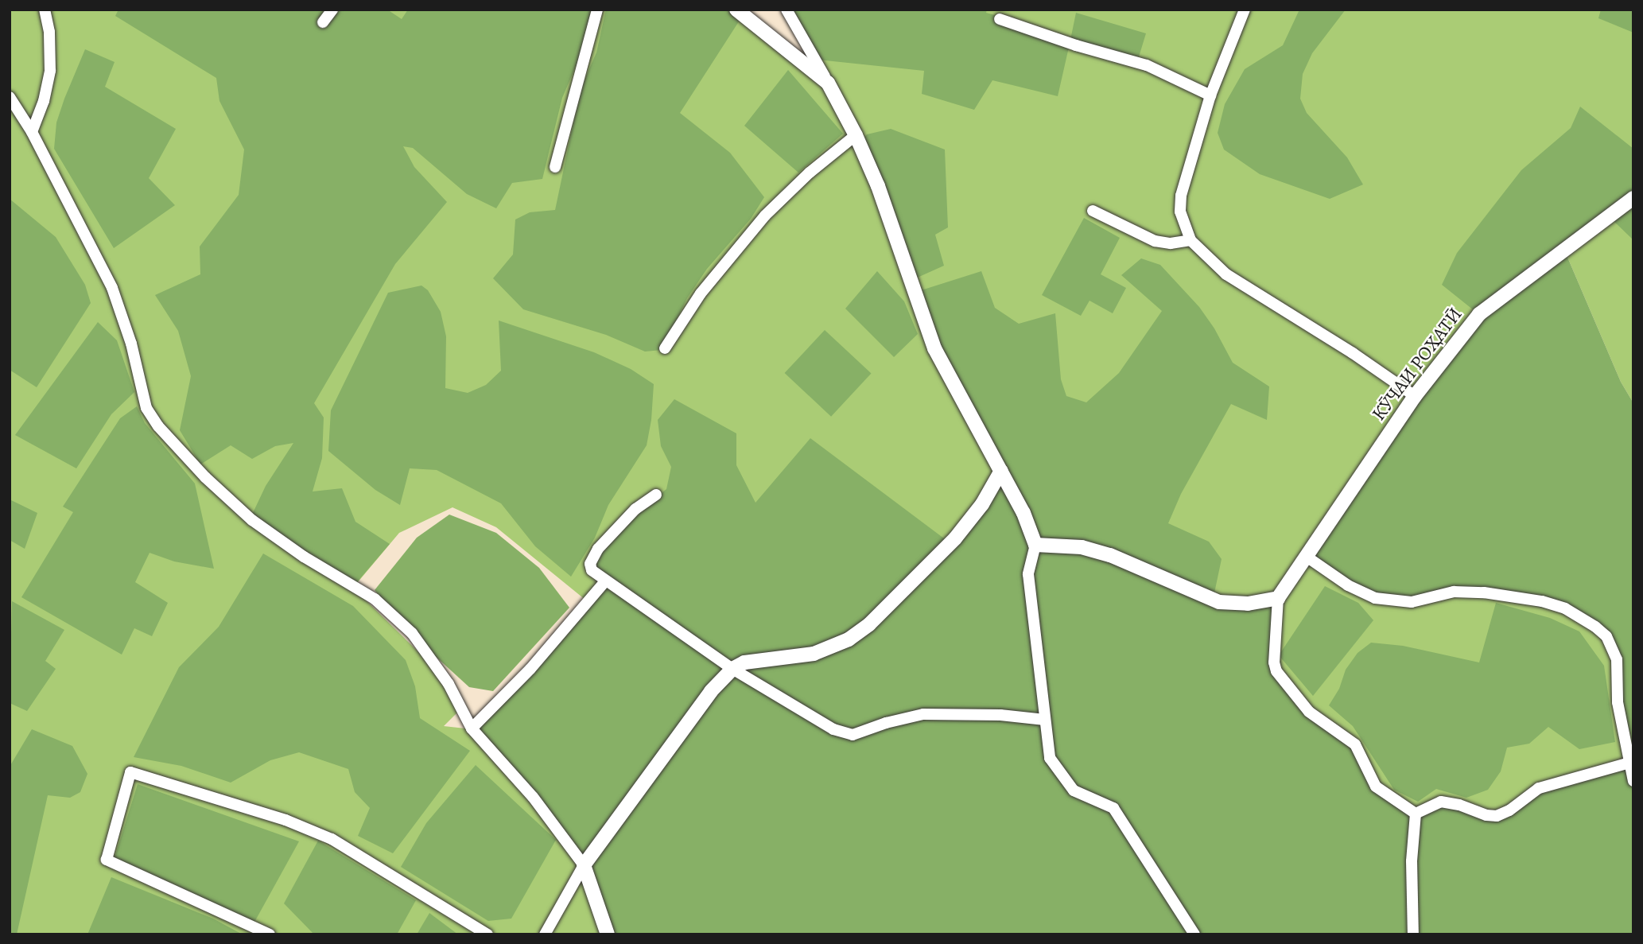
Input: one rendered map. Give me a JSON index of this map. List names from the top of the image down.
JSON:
{
  "streets": {
    "street": ["КӮЧАИ РОҲАТӢ"]
  }
}
